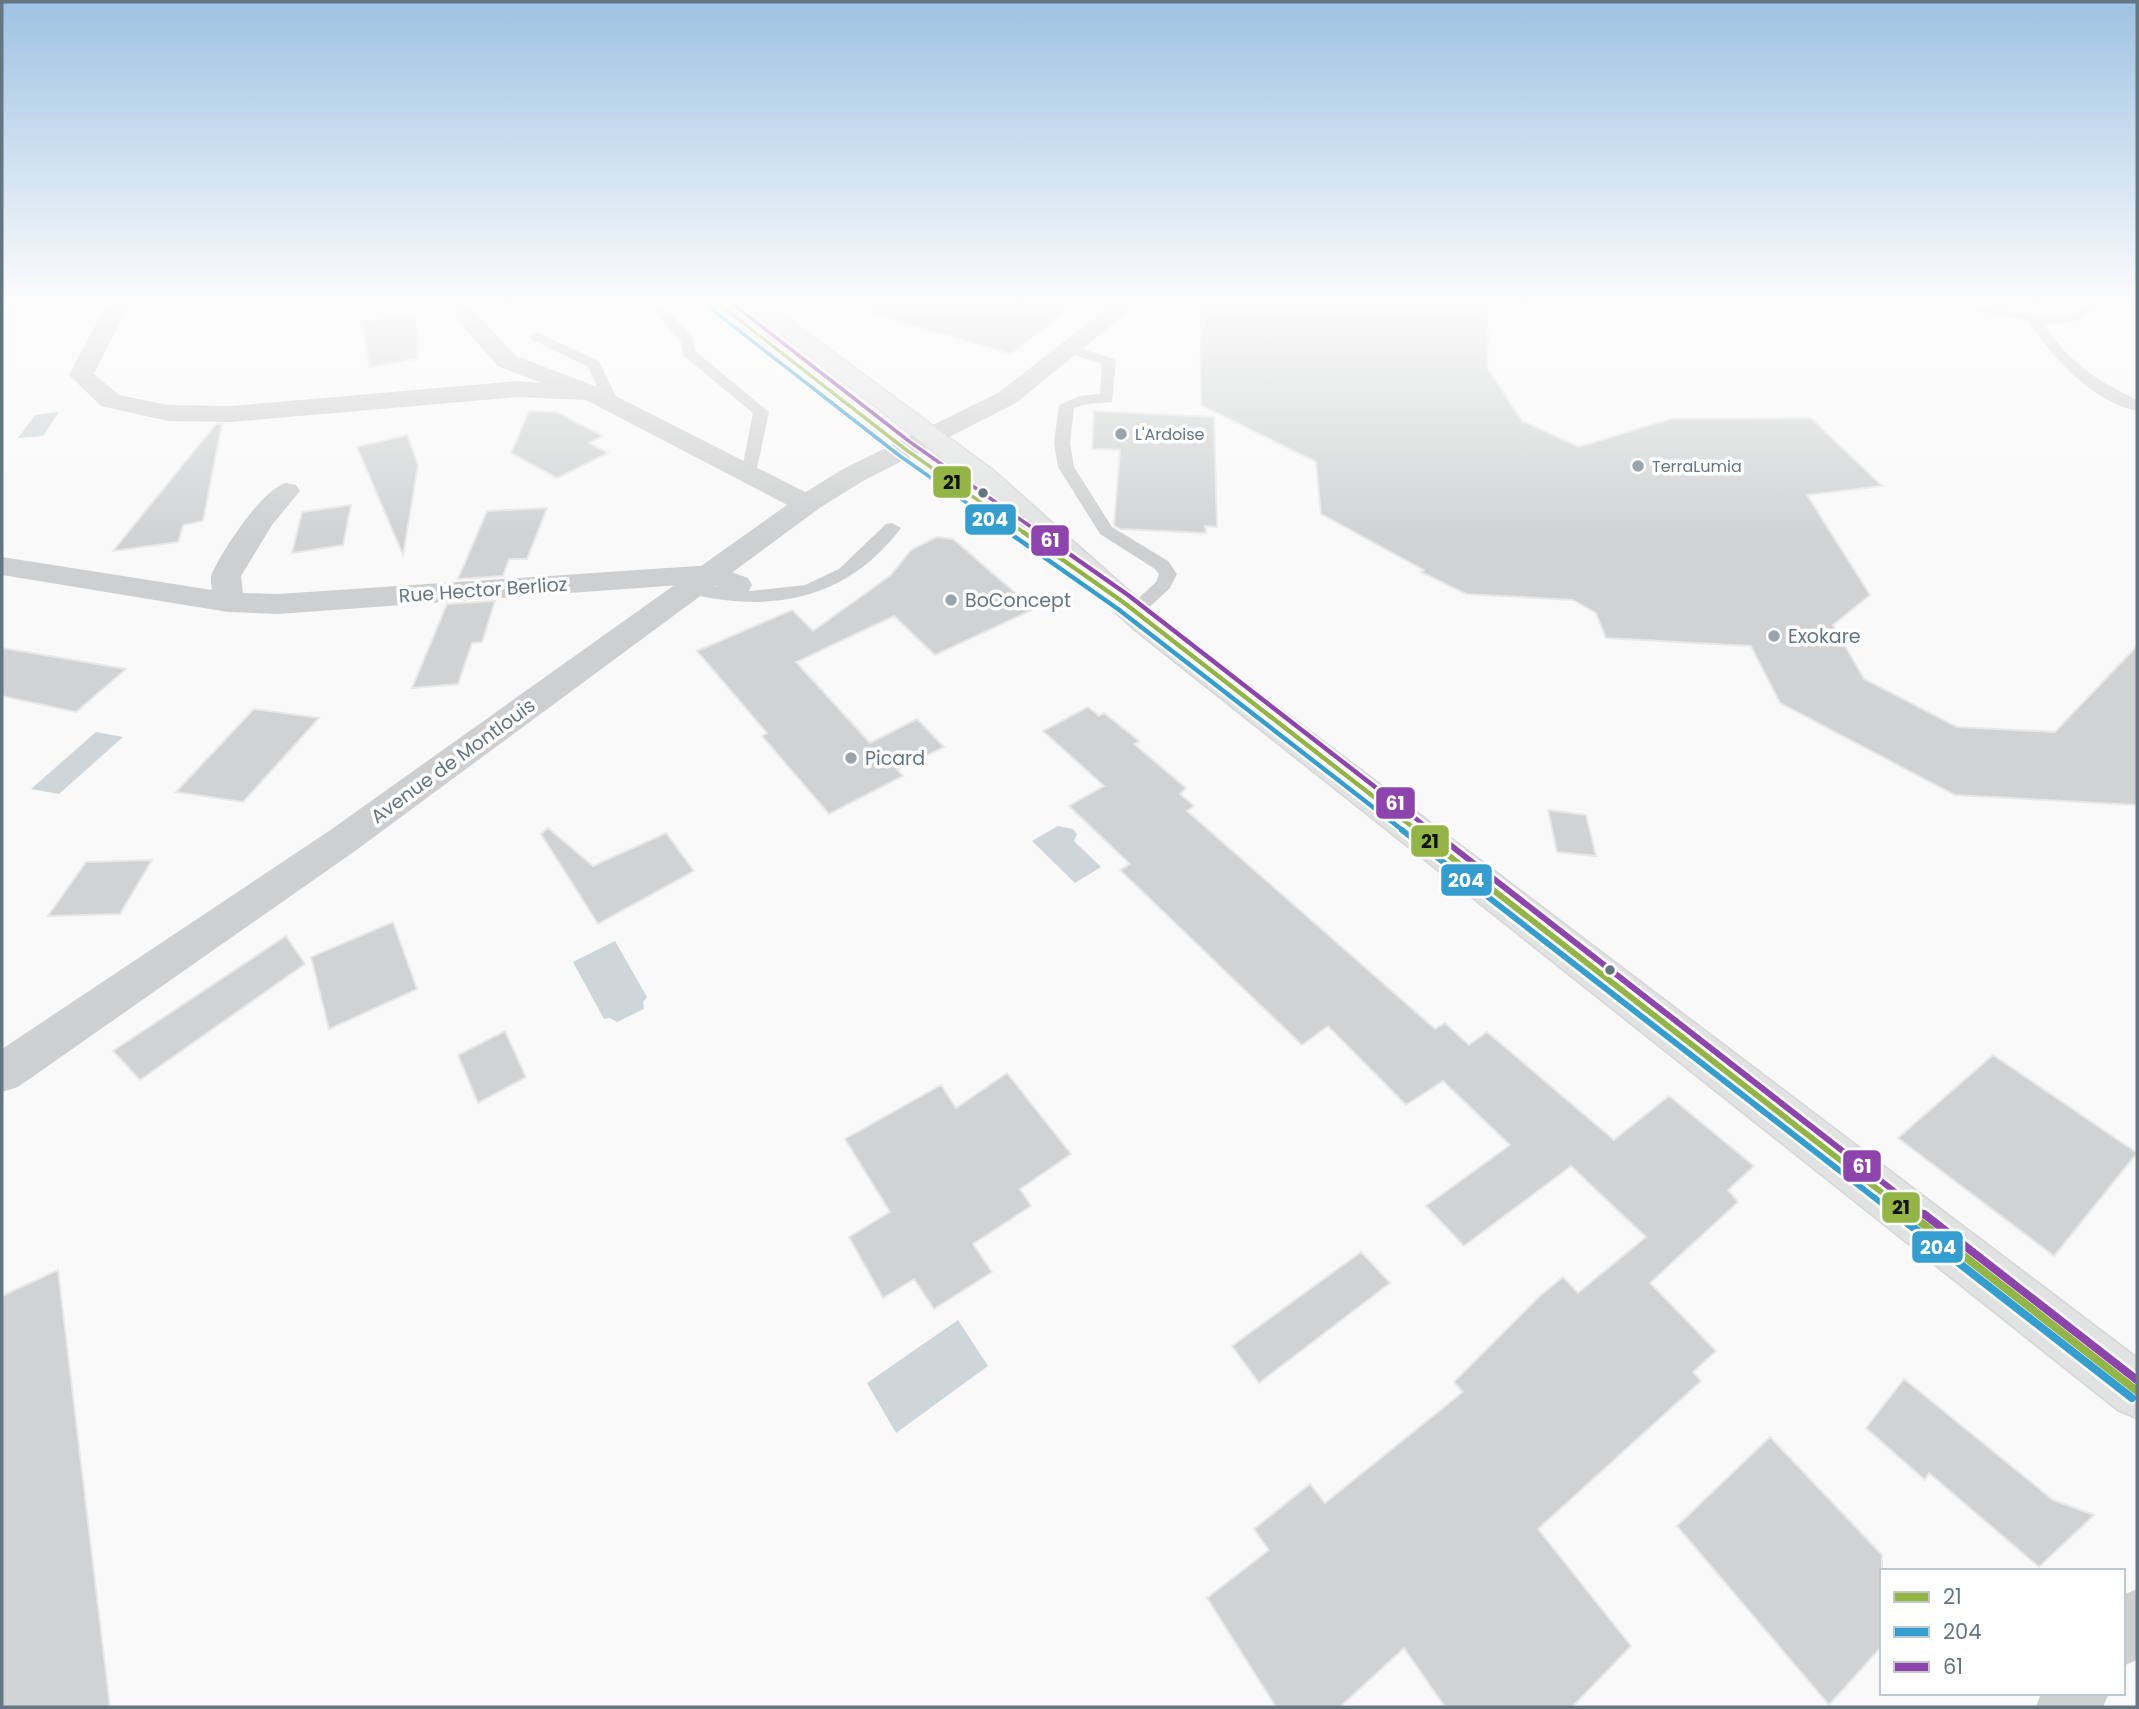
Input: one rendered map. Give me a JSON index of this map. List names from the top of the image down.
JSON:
{
  "streets": {
    "street": ["Rue Hector Berlioz", "Avenue de Montlouis"]
  },
  "crossings": [
    ["Rue Hector Berlioz", "Avenue de Montlouis"]
  ],
  "places": [
    "L'Ardoise",
    "TerraLumia",
    "BoConcept",
    "Exokare",
    "Picard"
  ],
  "lines": ["transit line 21", "transit line 204", "transit line 61"],
  "legend": ["21", "204", "61"]
}
